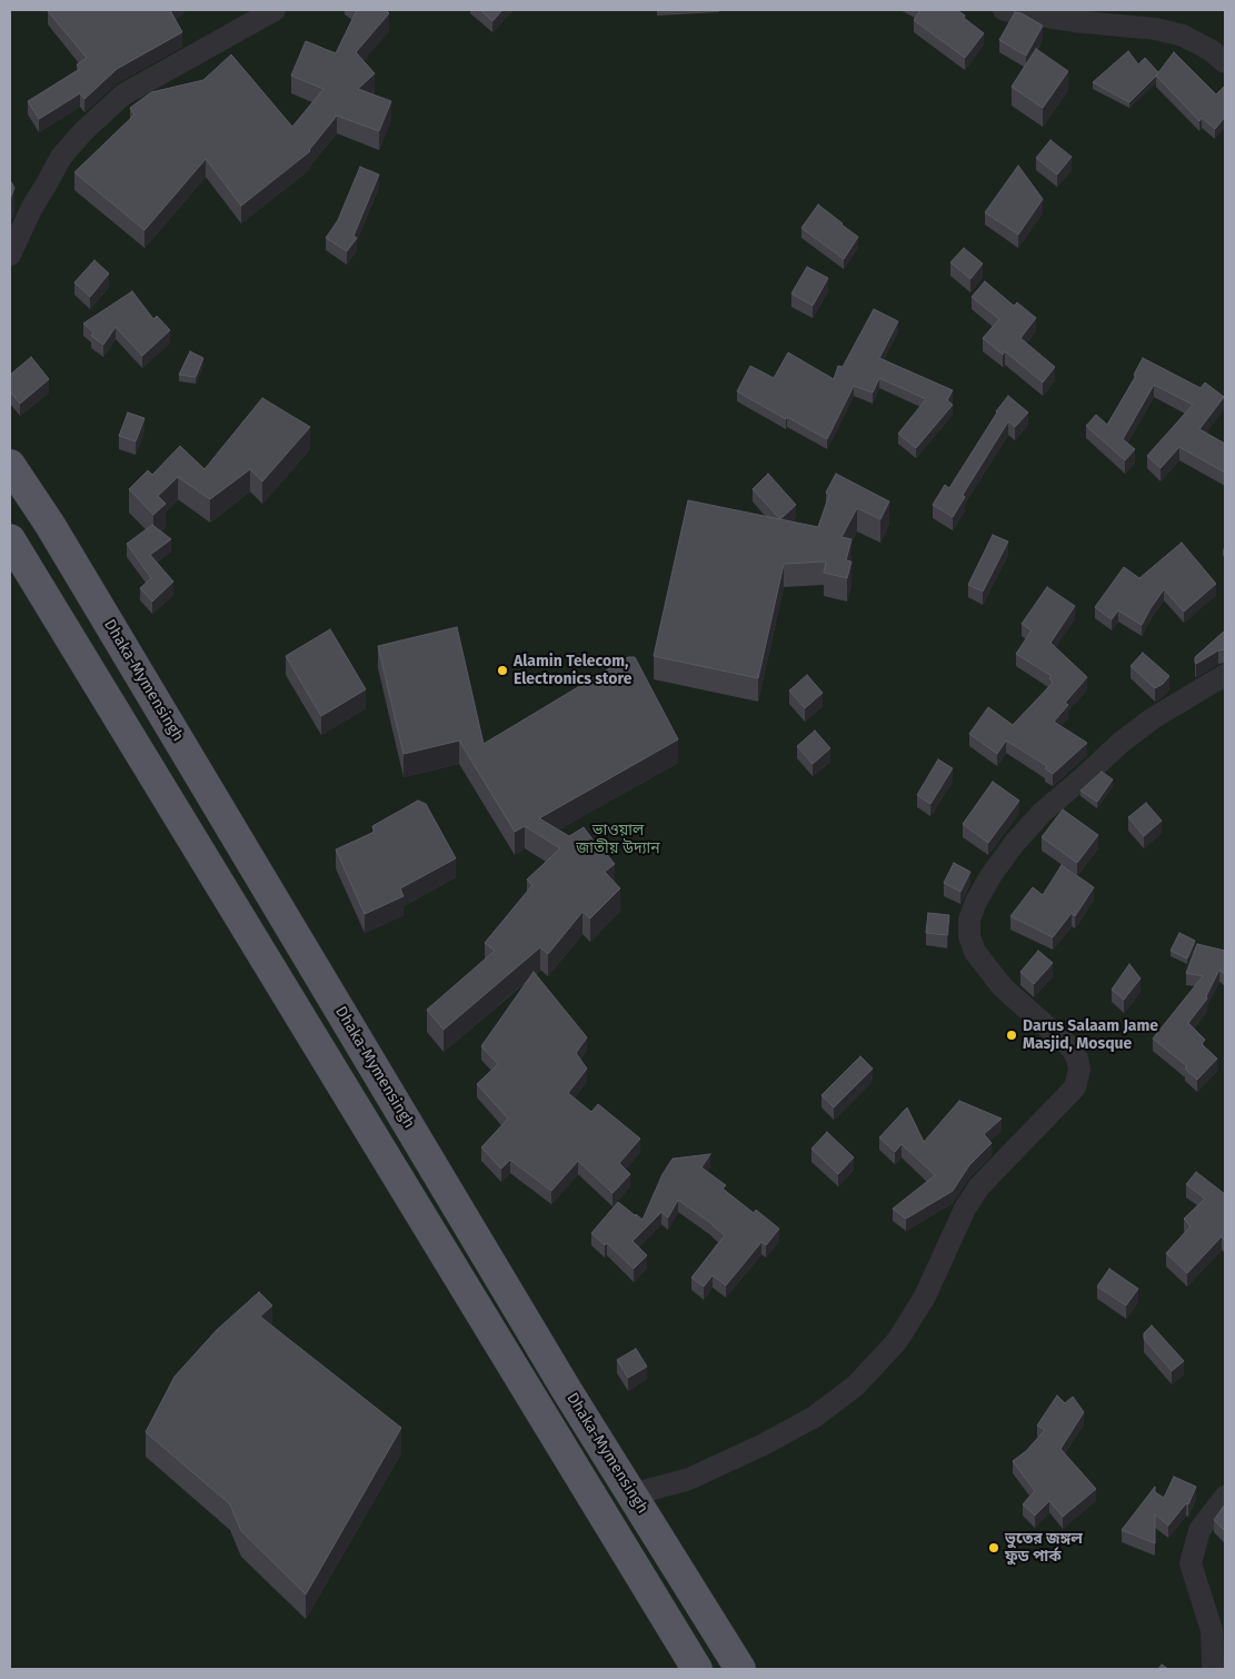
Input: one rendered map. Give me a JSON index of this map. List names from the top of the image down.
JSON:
{
  "streets": {
    "highway": ["Dhaka-Mymensingh"]
  },
  "parks": ["ভাওয়াল জাতীয় উদ্যান"],
  "places": ["Alamin Telecom, Electronics store", "Darus Salaam Jame Masjid, Mosque", "ভুতের জঙ্গল ফুড পার্ক"]
}
